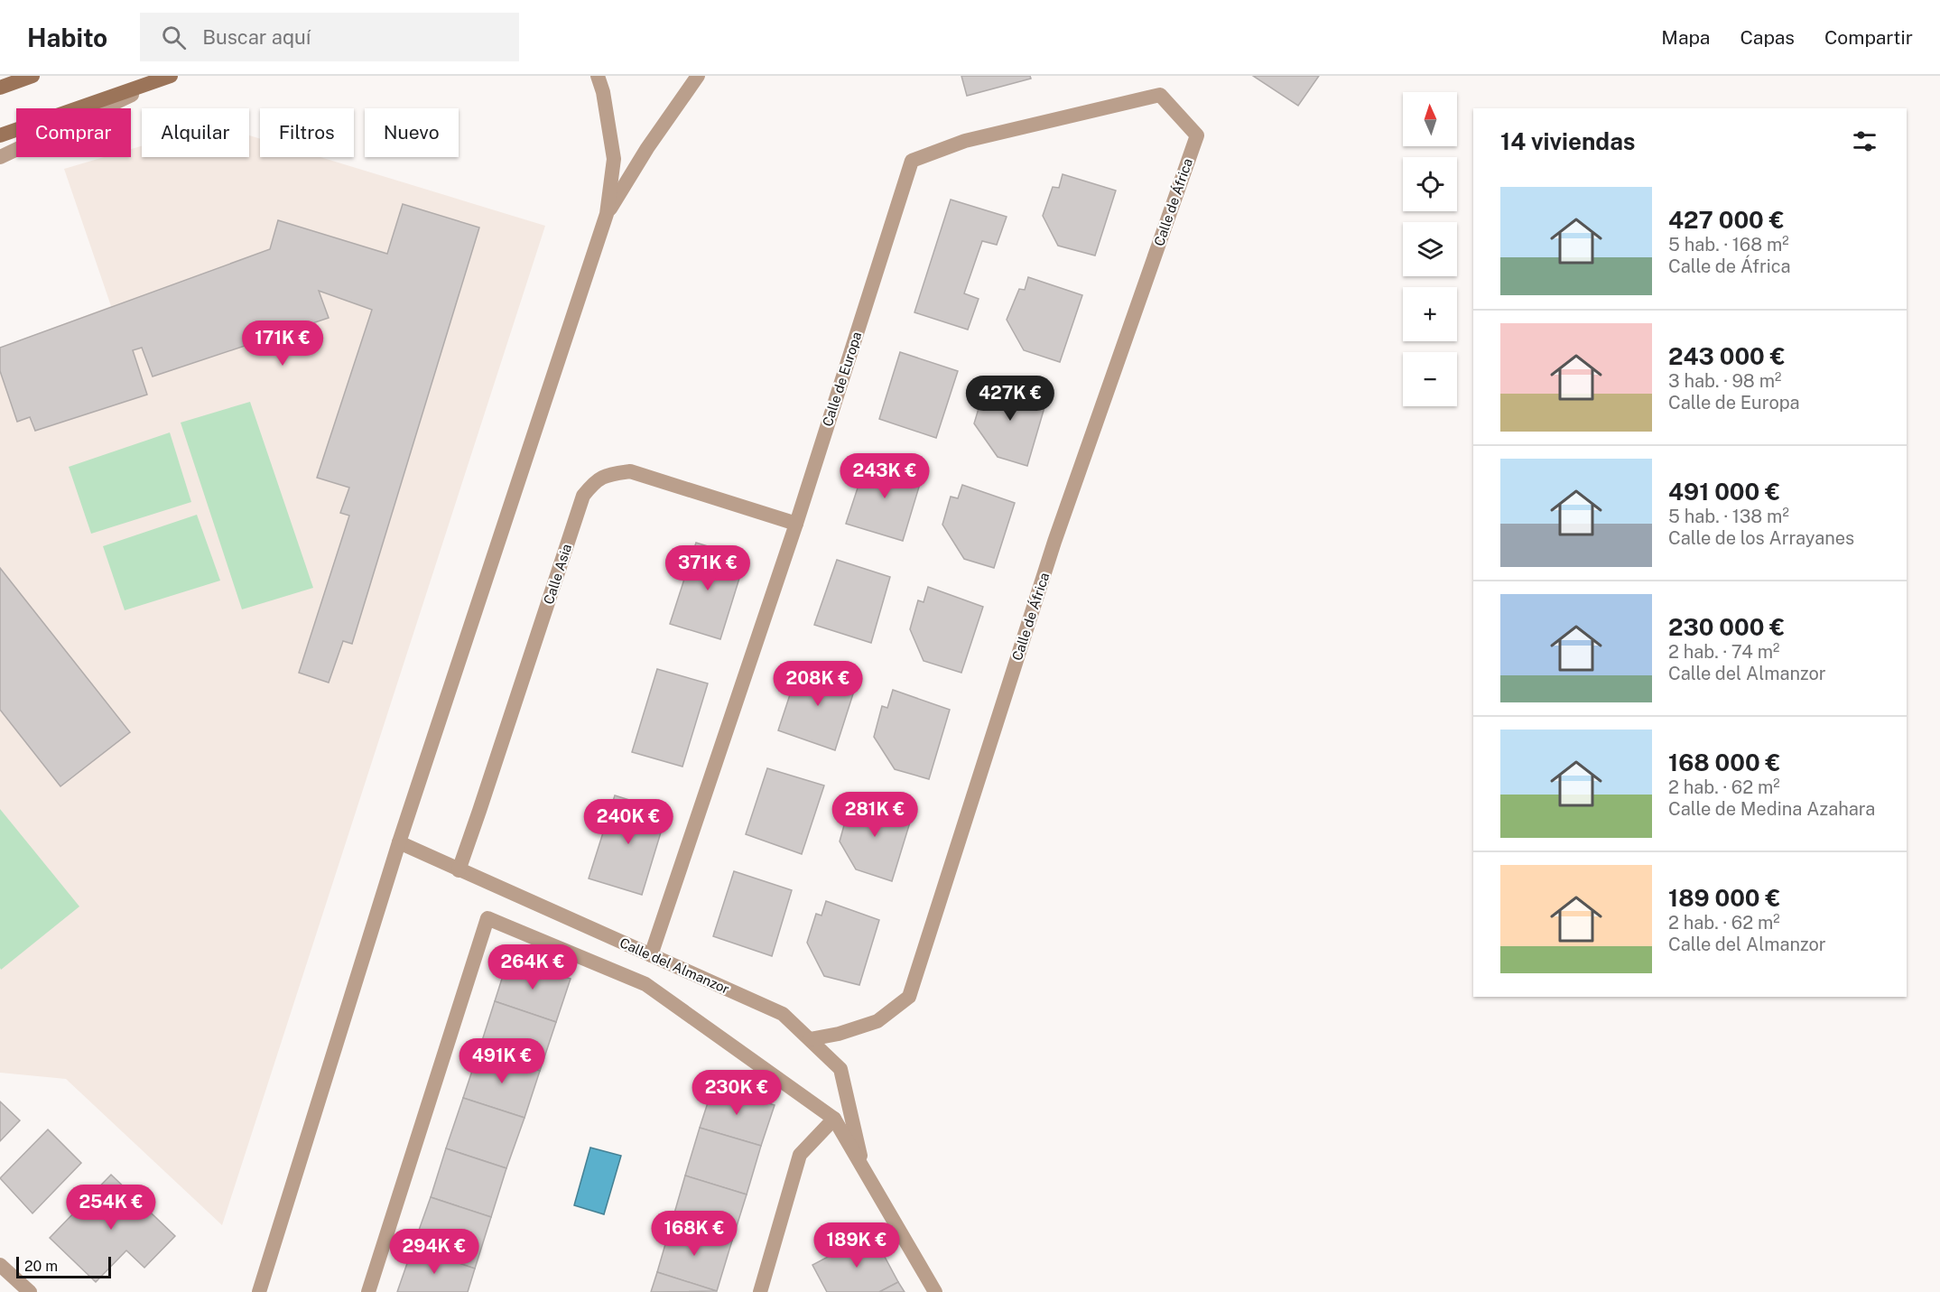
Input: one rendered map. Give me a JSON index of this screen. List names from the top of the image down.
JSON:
{
  "streets": {
    "street": [
      "Calle de África",
      "Calle de Europa",
      "Calle Asia",
      "Calle del Almanzor"
    ]
  },
  "crossings": [
    ["Calle de África", "Calle de Europa"],
    ["Calle de África", "Calle del Almanzor"],
    ["Calle de Europa", "Calle Asia"],
    ["Calle de Europa", "Calle del Almanzor"],
    ["Calle Asia", "Calle del Almanzor"]
  ],
  "scale_bar": "20 m",
  "north": "top",
  "page": {
    "header": "Habito",
    "search": "Buscar aquí",
    "nav": ["Mapa", "Capas", "Compartir"],
    "map_buttons": ["+", "−"],
    "chip": [
      "Comprar",
      "Alquilar",
      "Filtros",
      "Nuevo"
    ],
    "heading": "14 viviendas",
    "list": [
      {
        "name": "427 000 €",
        "note": "5 hab. · 168 m² · Calle de África"
      },
      {
        "name": "243 000 €",
        "note": "3 hab. · 98 m² · Calle de Europa"
      },
      {
        "name": "491 000 €",
        "note": "5 hab. · 138 m² · Calle de los Arrayanes"
      },
      {
        "name": "230 000 €",
        "note": "2 hab. · 74 m² · Calle del Almanzor"
      },
      {
        "name": "168 000 €",
        "note": "2 hab. · 62 m² · Calle de Medina Azahara"
      },
      {
        "name": "189 000 €",
        "note": "2 hab. · 62 m² · Calle del Almanzor"
      }
    ],
    "price": [
      "171K €",
      "427K €",
      "243K €",
      "371K €",
      "208K €",
      "281K €",
      "240K €",
      "264K €",
      "491K €",
      "230K €",
      "254K €",
      "168K €",
      "189K €",
      "294K €"
    ],
    "scale": "20 m"
  }
}
